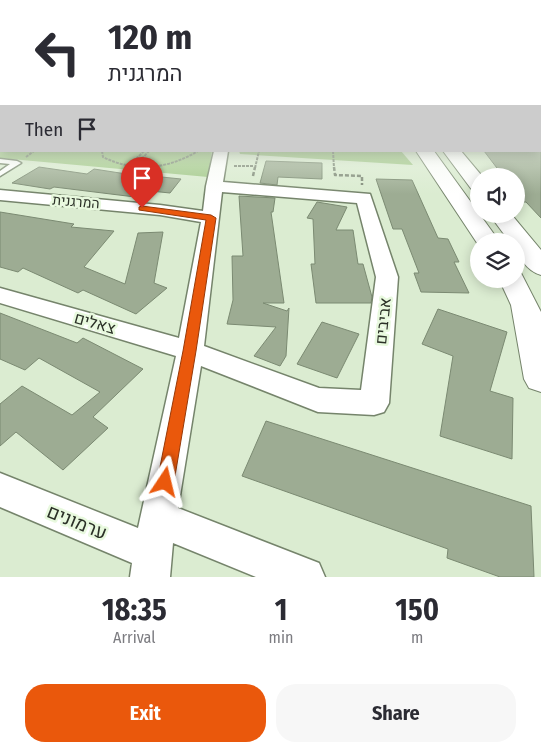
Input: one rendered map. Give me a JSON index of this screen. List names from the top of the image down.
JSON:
{
  "streets": {
    "street": [
      "המרגנית",
      "אביבים",
      "צאלים",
      "ערמונים"
    ]
  },
  "crossings": [
    ["אביבים", "צאלים"]
  ],
  "page": {
    "turn": ["120 m", "המרגנית"],
    "then": "Then",
    "eta": [
      "18:35",
      "Arrival",
      "1",
      "min",
      "150",
      "m"
    ],
    "buttons": ["Exit", "Share"]
  }
}
